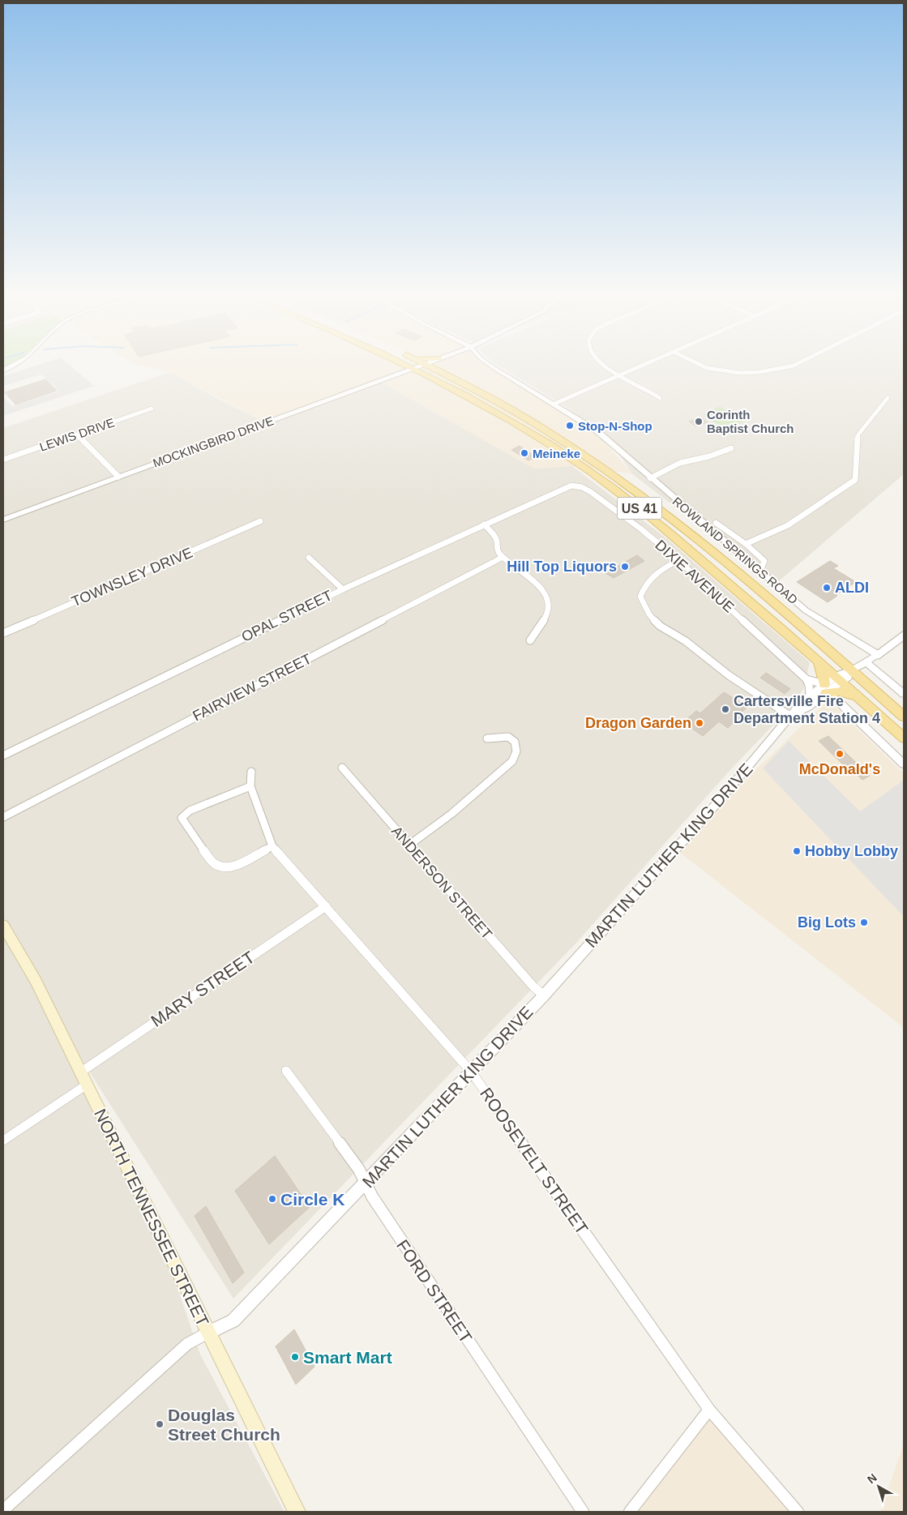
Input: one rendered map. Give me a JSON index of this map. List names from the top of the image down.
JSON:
{
  "streets": {
    "main road": ["US 41", "NORTH TENNESSEE STREET"],
    "street": [
      "LEWIS DRIVE",
      "MOCKINGBIRD DRIVE",
      "ROWLAND SPRINGS ROAD",
      "DIXIE AVENUE",
      "TOWNSLEY DRIVE",
      "OPAL STREET",
      "FAIRVIEW STREET",
      "MARTIN LUTHER KING DRIVE",
      "ANDERSON STREET",
      "MARY STREET",
      "ROOSEVELT STREET",
      "FORD STREET"
    ]
  },
  "crossings": [
    ["MOCKINGBIRD DRIVE", "US 41"],
    ["US 41", "MARTIN LUTHER KING DRIVE"],
    ["ROWLAND SPRINGS ROAD", "MARTIN LUTHER KING DRIVE"],
    ["DIXIE AVENUE", "OPAL STREET"],
    ["DIXIE AVENUE", "MARTIN LUTHER KING DRIVE"],
    ["MARTIN LUTHER KING DRIVE", "ANDERSON STREET"],
    ["MARTIN LUTHER KING DRIVE", "ROOSEVELT STREET"],
    ["MARTIN LUTHER KING DRIVE", "NORTH TENNESSEE STREET"],
    ["MARTIN LUTHER KING DRIVE", "FORD STREET"],
    ["MARY STREET", "ROOSEVELT STREET"],
    ["MARY STREET", "NORTH TENNESSEE STREET"]
  ],
  "places": [
    "Corinth Baptist Church",
    "Stop-N-Shop",
    "Meineke",
    "Hill Top Liquors",
    "ALDI",
    "Cartersville Fire Department Station 4",
    "Dragon Garden",
    "McDonald's",
    "Hobby Lobby",
    "Big Lots",
    "Circle K",
    "Smart Mart",
    "Douglas Street Church"
  ],
  "north": "top left"
}
